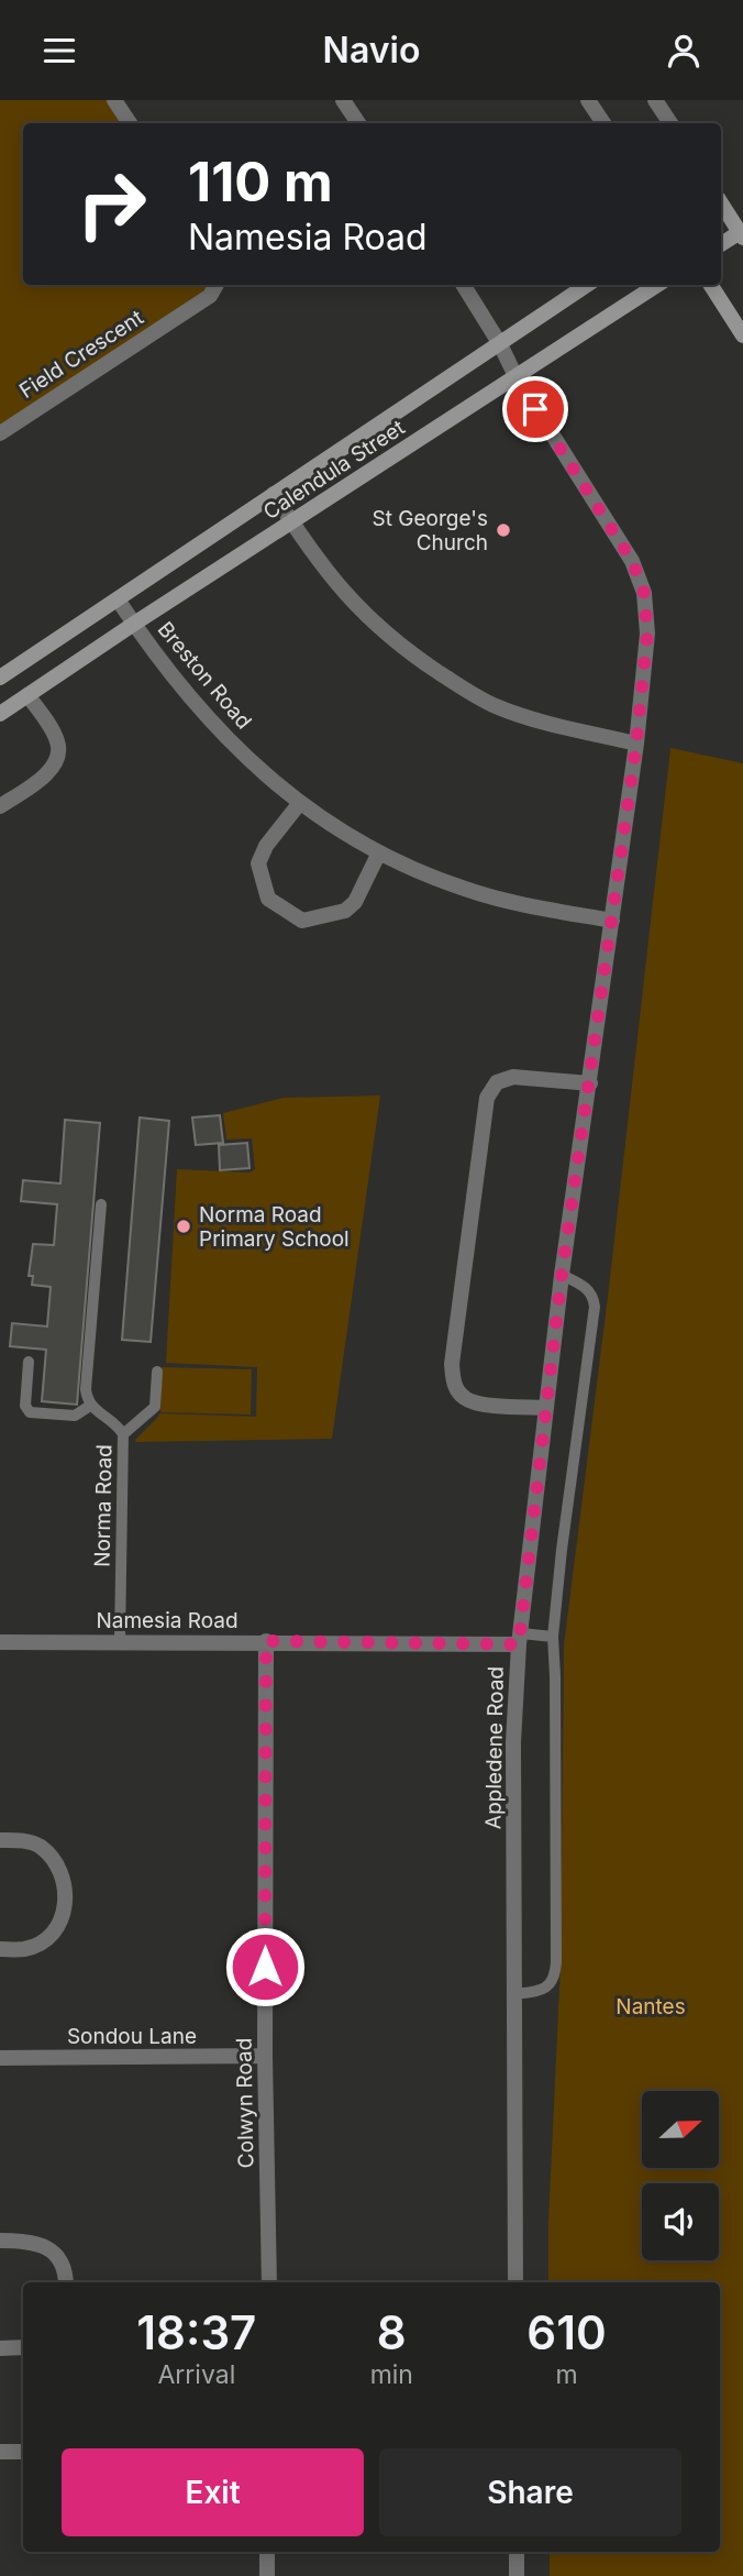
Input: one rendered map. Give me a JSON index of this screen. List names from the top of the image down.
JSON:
{
  "streets": {
    "street": [
      "Field Crescent",
      "Calendula Street",
      "Breston Road",
      "Namesia Road",
      "Appledene Road",
      "Sondou Lane",
      "Colwyn Road"
    ],
    "lane": ["Norma Road"]
  },
  "crossings": [
    ["Calendula Street", "Breston Road"],
    ["Calendula Street", "Appledene Road"],
    ["Breston Road", "Appledene Road"],
    ["Norma Road", "Namesia Road"],
    ["Namesia Road", "Appledene Road"],
    ["Namesia Road", "Colwyn Road"],
    ["Sondou Lane", "Colwyn Road"]
  ],
  "parks": ["Nantes"],
  "places": ["St George's Church", "Norma Road Primary School"],
  "north": "right",
  "page": {
    "header": "Navio",
    "turn": ["110 m", "Namesia Road"],
    "eta": [
      "18:37",
      "Arrival",
      "8",
      "min",
      "610",
      "m"
    ],
    "buttons": ["Exit", "Share"]
  }
}
